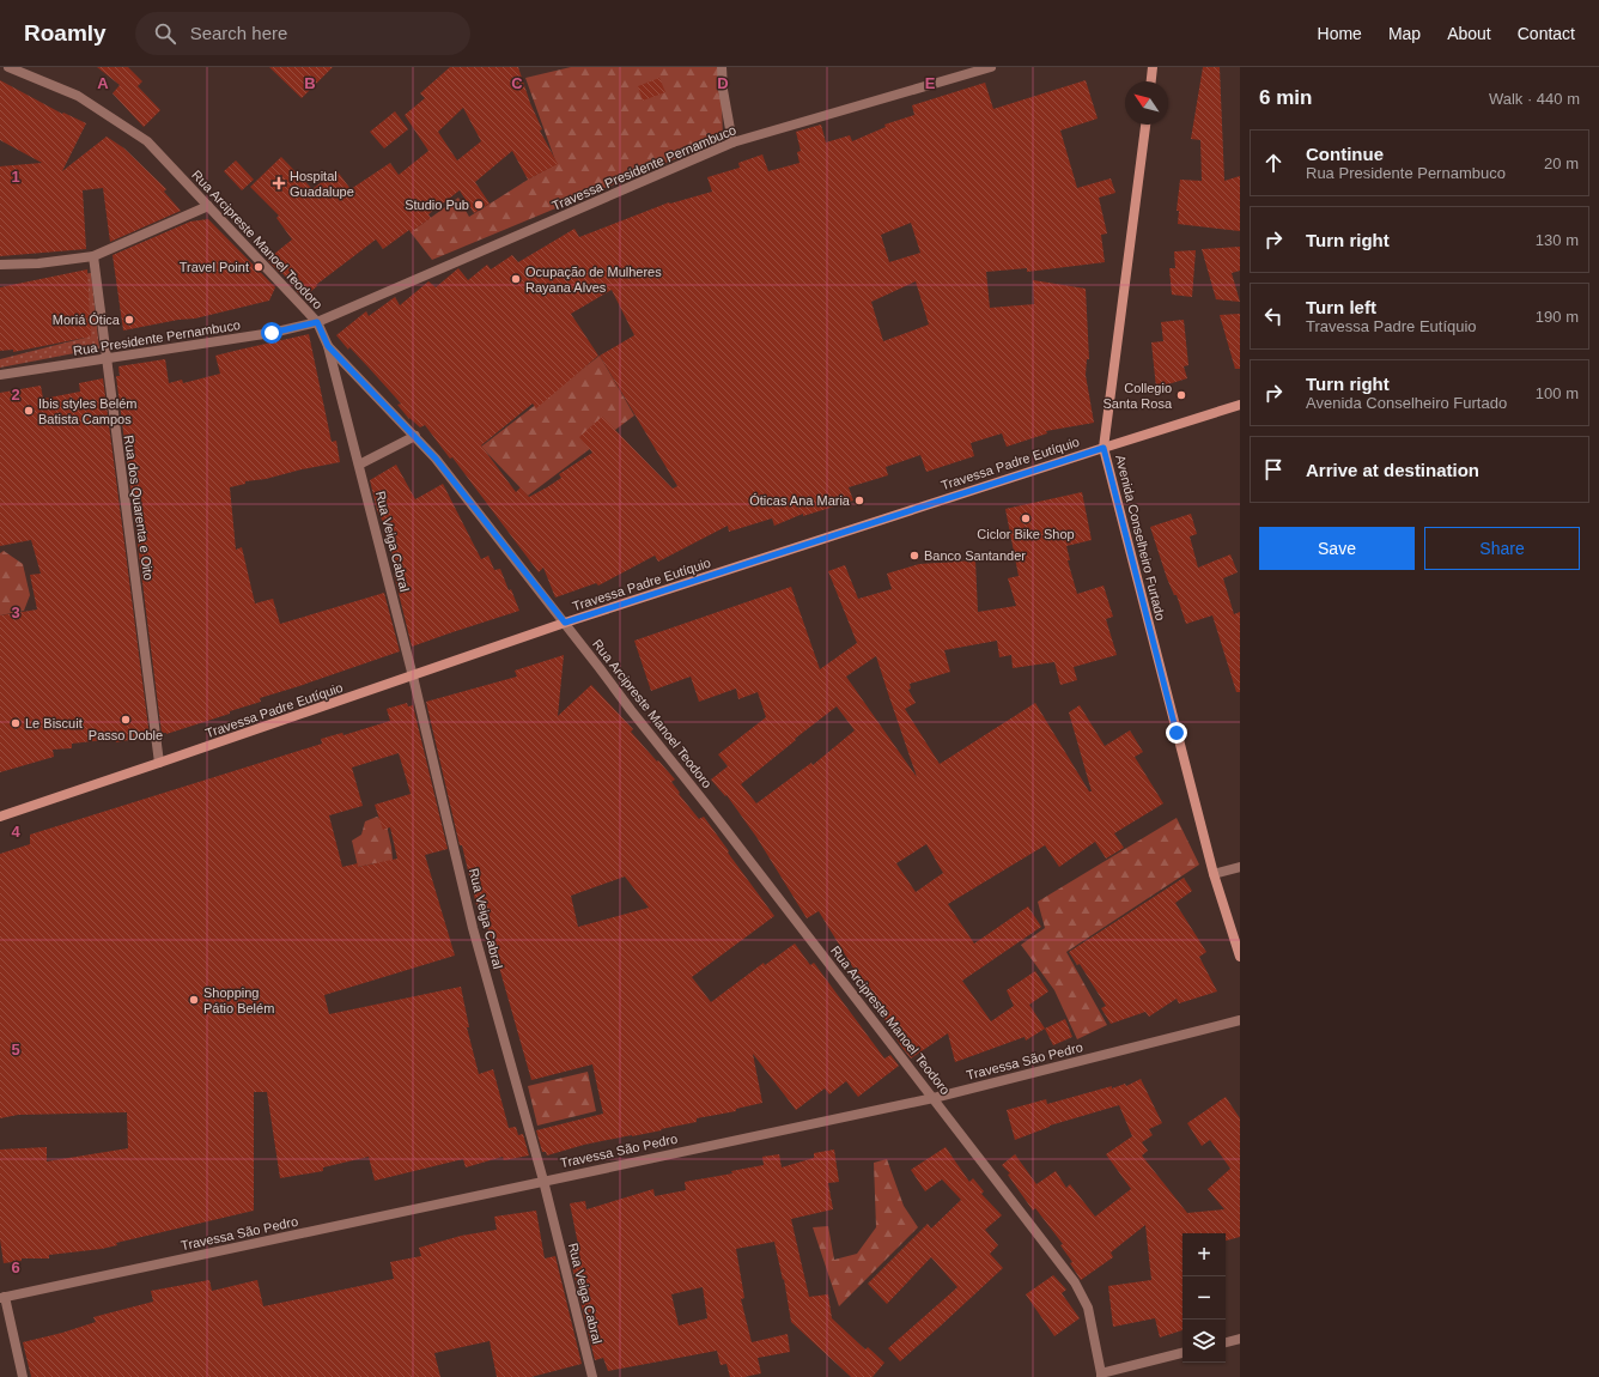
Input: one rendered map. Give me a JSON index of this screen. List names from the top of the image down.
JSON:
{
  "streets": {
    "main road": ["Travessa Padre Eutíquio", "Avenida Conselheiro Furtado"],
    "street": [
      "Travessa Presidente Pernambuco",
      "Rua Arcipreste Manoel Teodoro",
      "Rua Presidente Pernambuco",
      "Rua dos Quarenta e Oito",
      "Rua Veiga Cabral",
      "Travessa São Pedro"
    ]
  },
  "crossings": [
    ["Travessa Presidente Pernambuco", "Rua Arcipreste Manoel Teodoro"],
    ["Travessa Presidente Pernambuco", "Rua Presidente Pernambuco"],
    ["Rua Arcipreste Manoel Teodoro", "Rua Presidente Pernambuco"],
    ["Rua Arcipreste Manoel Teodoro", "Travessa Padre Eutíquio"],
    ["Rua Arcipreste Manoel Teodoro", "Rua Veiga Cabral"],
    ["Rua Arcipreste Manoel Teodoro", "Travessa São Pedro"],
    ["Rua Presidente Pernambuco", "Rua dos Quarenta e Oito"],
    ["Travessa Padre Eutíquio", "Rua dos Quarenta e Oito"],
    ["Travessa Padre Eutíquio", "Avenida Conselheiro Furtado"],
    ["Travessa Padre Eutíquio", "Rua Veiga Cabral"],
    ["Rua Veiga Cabral", "Travessa São Pedro"]
  ],
  "places": {
    "health": ["Hospital Guadalupe"],
    "other": [
      "Studio Pub",
      "Travel Point",
      "Ocupação de Mulheres Rayana Alves",
      "Moriá Ótica",
      "Collegio Santa Rosa",
      "Ibis styles Belém Batista Campos",
      "Óticas Ana Maria",
      "Ciclor Bike Shop",
      "Banco Santander",
      "Passo Doble",
      "Le Biscuit",
      "Shopping Pátio Belém"
    ]
  },
  "north": "top left",
  "page": {
    "header": "Roamly",
    "search": "Search here",
    "nav": [
      "Home",
      "Map",
      "About",
      "Contact"
    ],
    "heading": ["6 min", "Walk · 440 m"],
    "list": [
      ["Continue", "Rua Presidente Pernambuco", "20 m"],
      ["Turn right", "130 m"],
      ["Turn left", "Travessa Padre Eutíquio", "190 m"],
      ["Turn right", "Avenida Conselheiro Furtado", "100 m"],
      "Arrive at destination"
    ],
    "buttons": ["Save", "Share"],
    "map_buttons": ["+", "−"]
  },
  "grid": {
    "columns": [
      "A",
      "B",
      "C",
      "D",
      "E"
    ],
    "rows": [
      "1",
      "2",
      "3",
      "4",
      "5",
      "6"
    ]
  }
}
